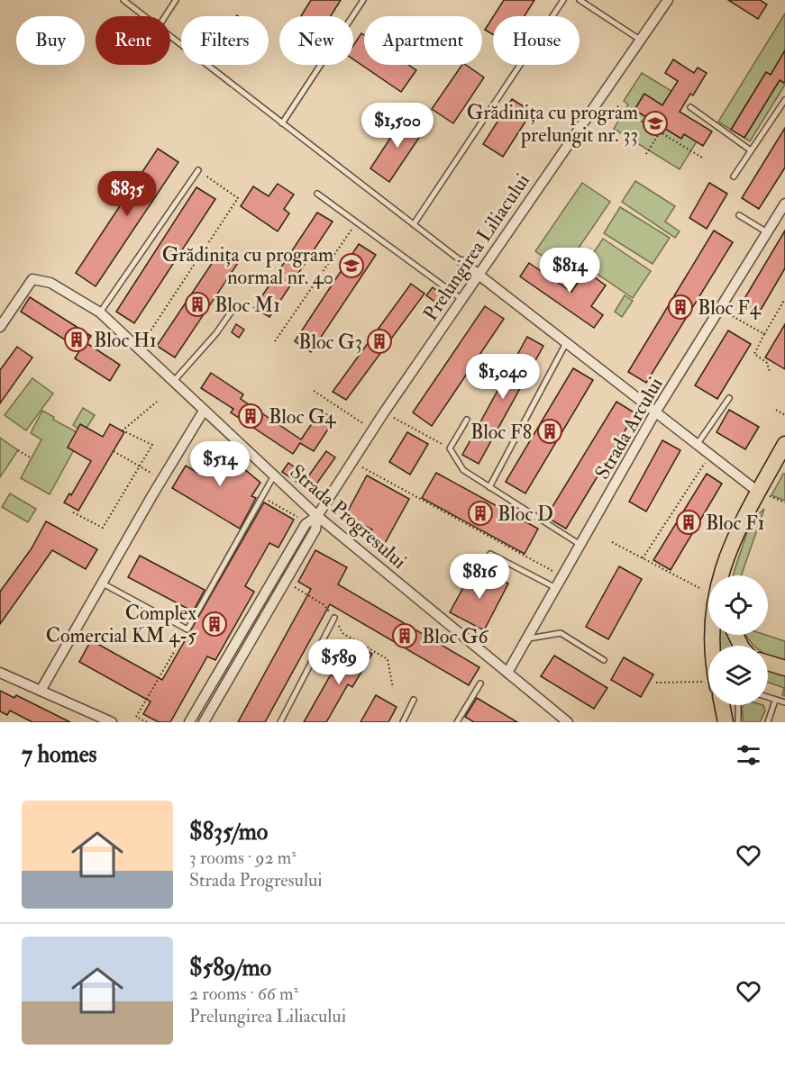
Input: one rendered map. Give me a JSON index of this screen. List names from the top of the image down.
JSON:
{
  "streets": {
    "street": ["Prelungirea Liliacului", "Strada Arcului", "Strada Progresului"]
  },
  "crossings": [
    ["Prelungirea Liliacului", "Strada Progresului"],
    ["Strada Arcului", "Strada Progresului"]
  ],
  "places": {
    "school or university": ["Grădinița cu program prelungit nr. 33", "Grădinița cu program normal nr. 40"],
    "building": [
      "Bloc M1",
      "Bloc F4",
      "Bloc H1",
      "Bloc G3",
      "Bloc G4",
      "Bloc F8",
      "Bloc D",
      "Bloc F1",
      "Complex Comercial KM 4-5",
      "Bloc G6"
    ]
  },
  "page": {
    "chip": [
      "Buy",
      "Rent",
      "Filters",
      "New",
      "Apartment",
      "House"
    ],
    "price": [
      "$1,500",
      "$835",
      "$814",
      "$1,040",
      "$514",
      "$816",
      "$589"
    ],
    "heading": "7 homes",
    "list": [
      {
        "name": "$835/mo",
        "note": "3 rooms · 92 m² · Strada Progresului"
      },
      {
        "name": "$589/mo",
        "note": "2 rooms · 66 m² · Prelungirea Liliacului"
      }
    ]
  }
}
